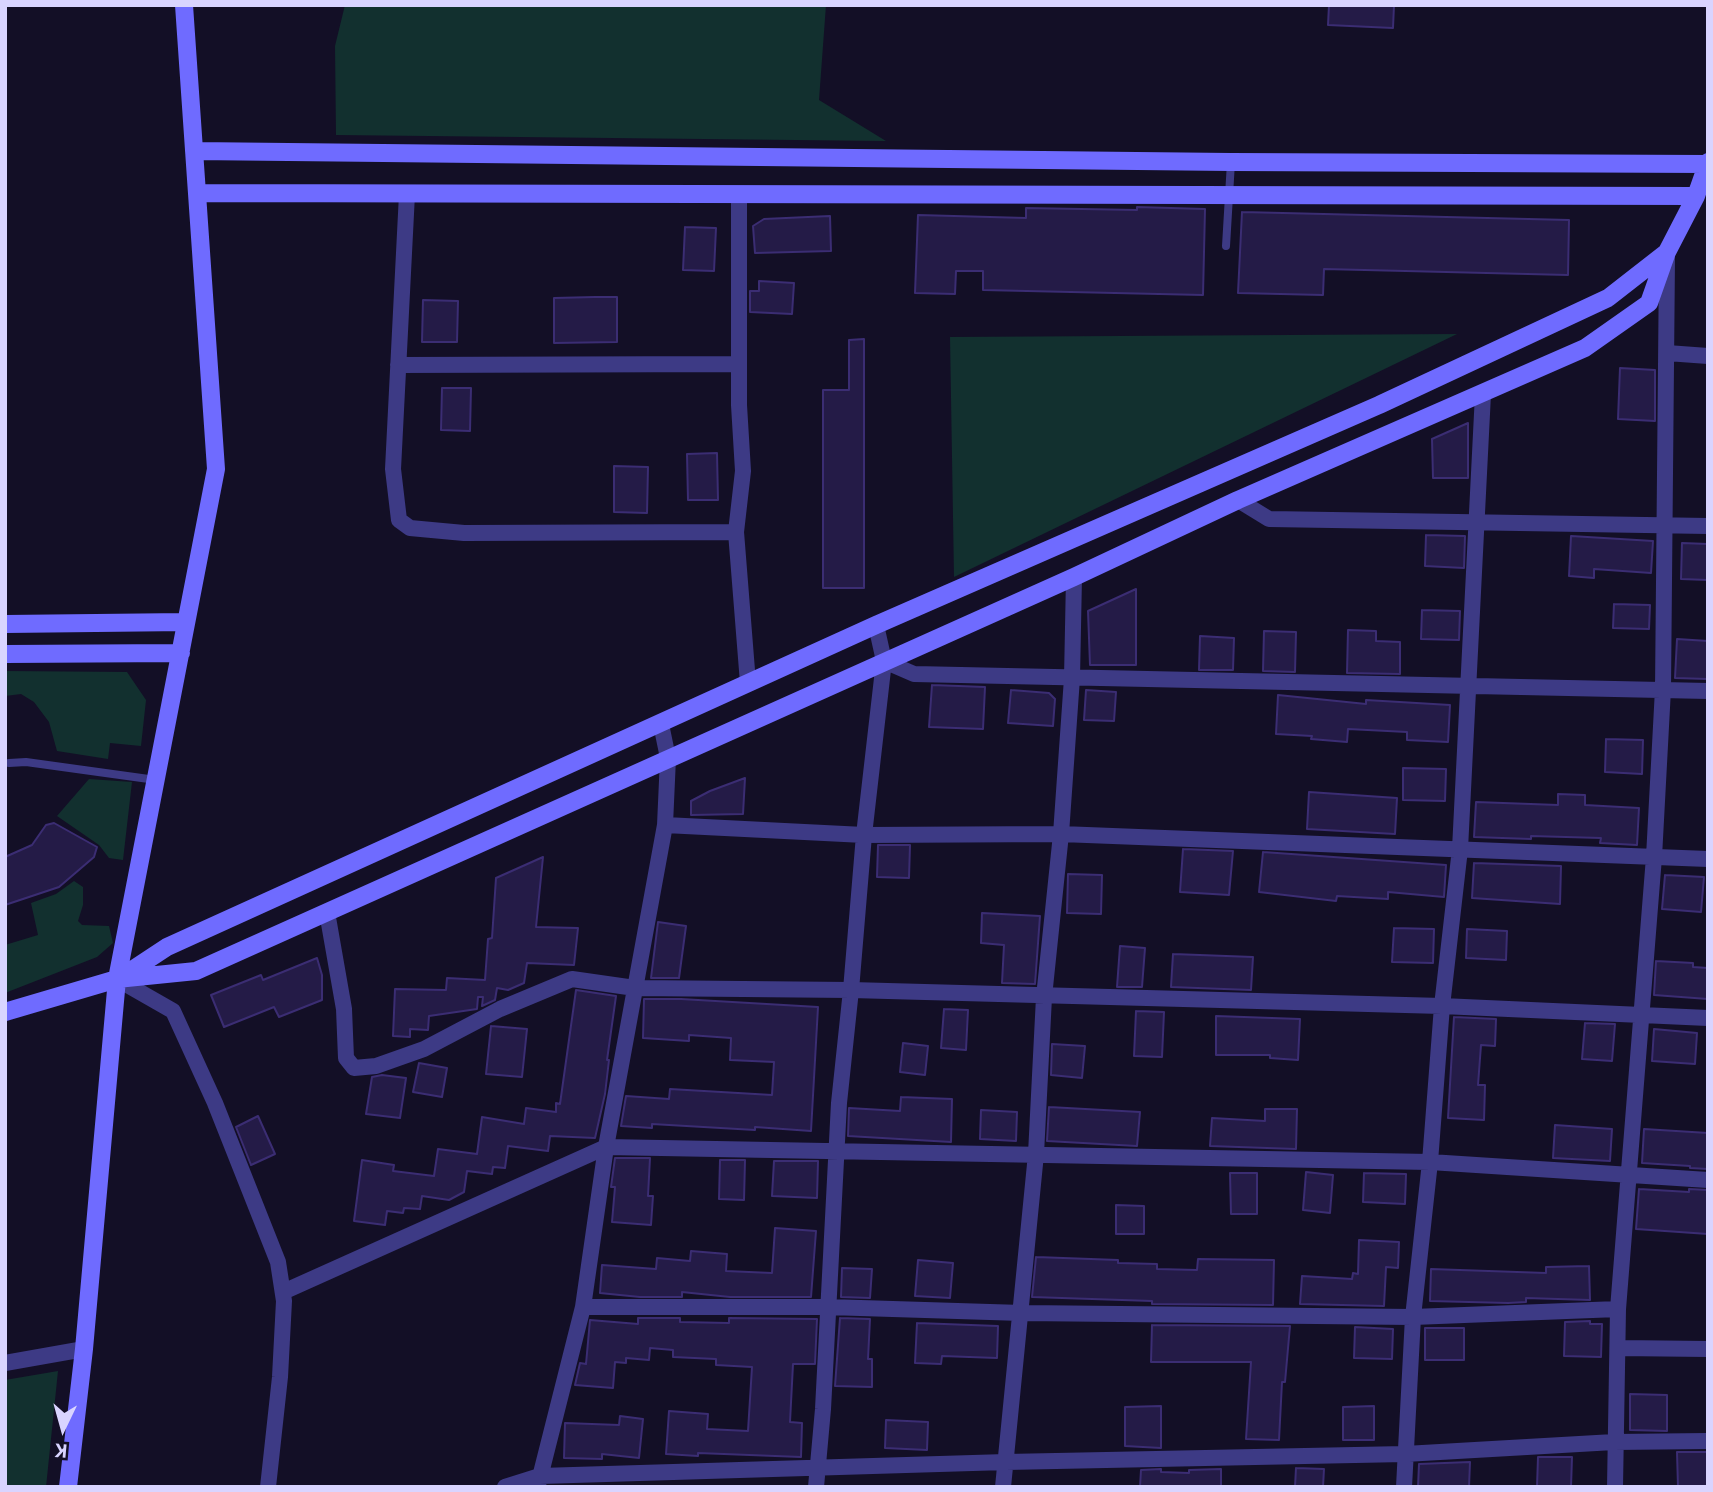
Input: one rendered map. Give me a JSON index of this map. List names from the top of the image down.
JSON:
{
  "north": "bottom"
}
